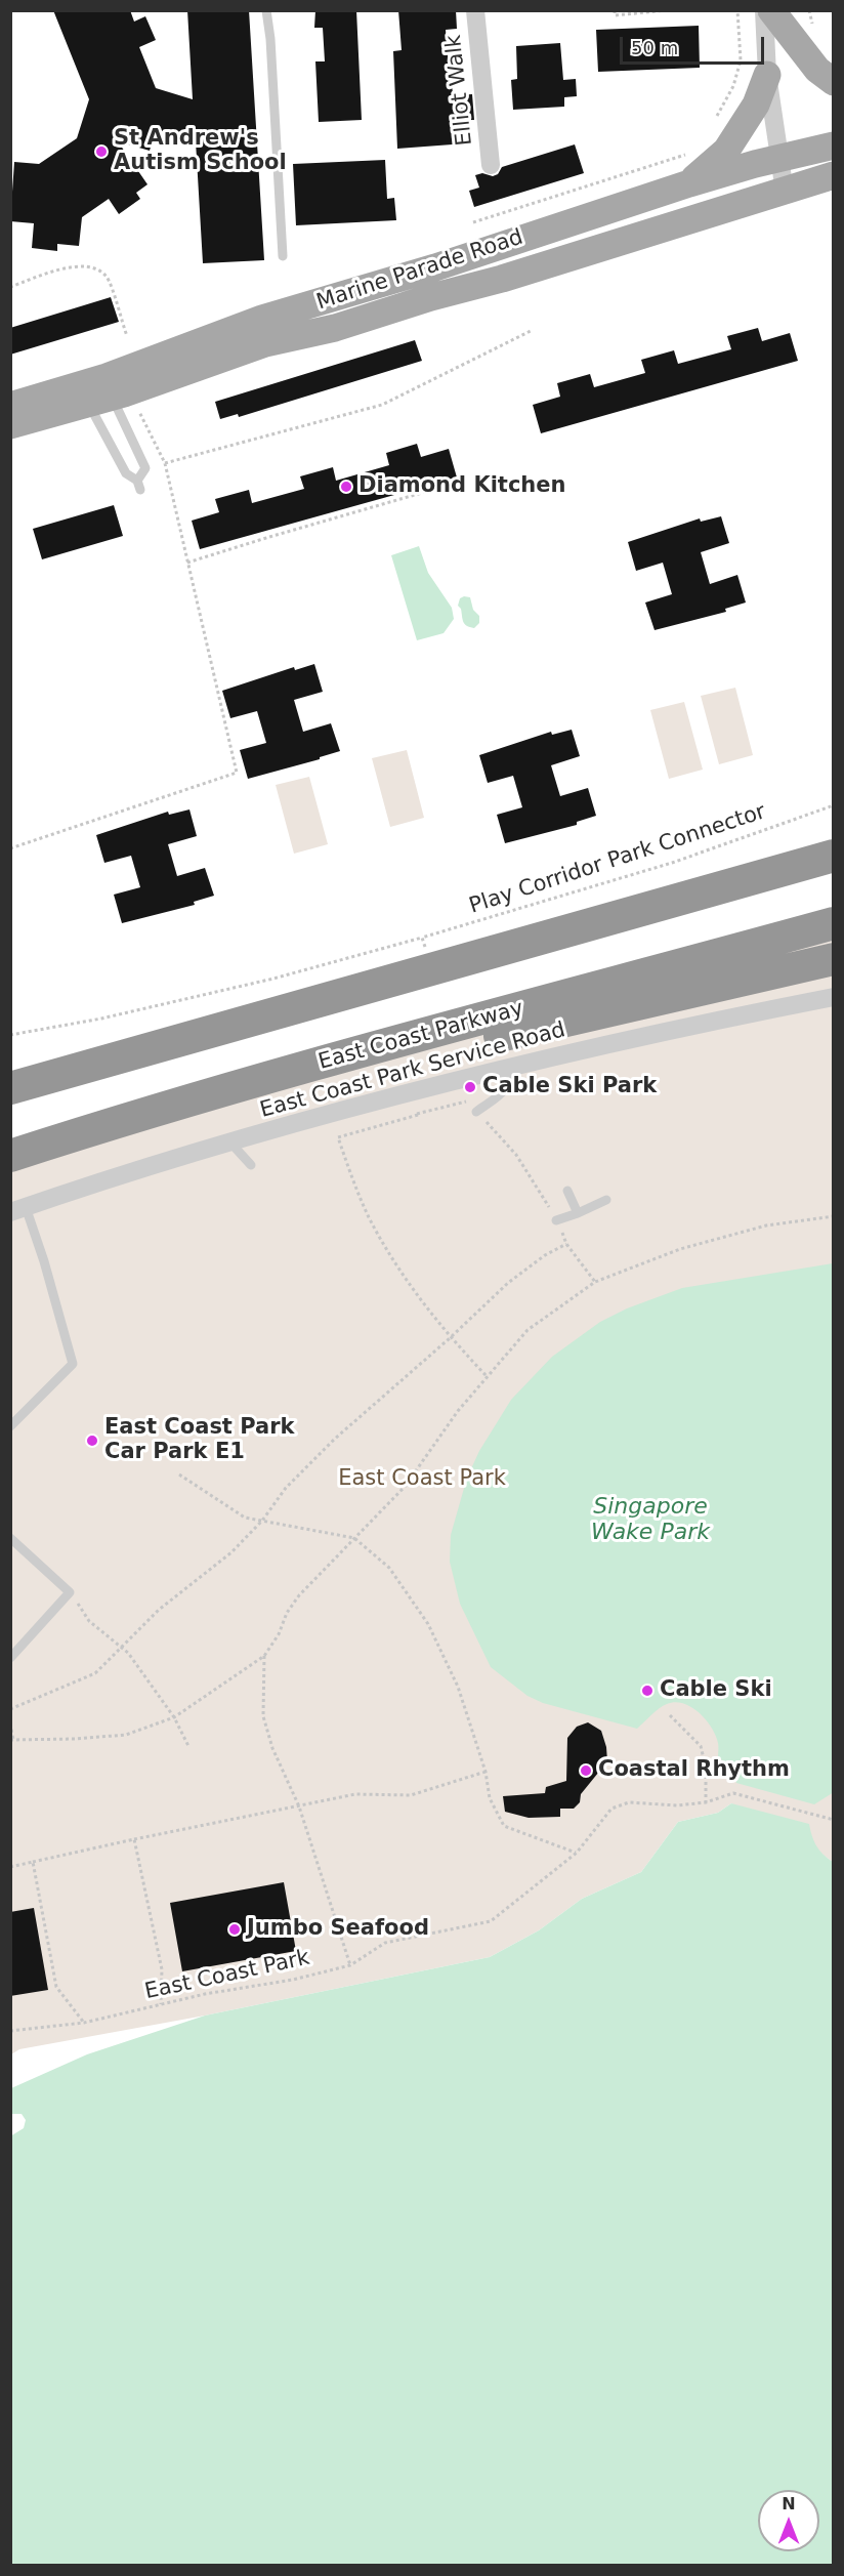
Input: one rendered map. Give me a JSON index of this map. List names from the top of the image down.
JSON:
{
  "streets": {
    "highway": ["East Coast Parkway"],
    "main road": ["Marine Parade Road"],
    "street": ["Elliot Walk", "East Coast Park Service Road"],
    "path": ["Play Corridor Park Connector", "East Coast Park"]
  },
  "water": ["Singapore Wake Park"],
  "parks": ["East Coast Park"],
  "places": [
    "St Andrew's Autism School",
    "Diamond Kitchen",
    "Cable Ski Park",
    "East Coast Park Car Park E1",
    "Cable Ski",
    "Coastal Rhythm",
    "Jumbo Seafood"
  ],
  "scale_bar": "50 m",
  "north": "top"
}
